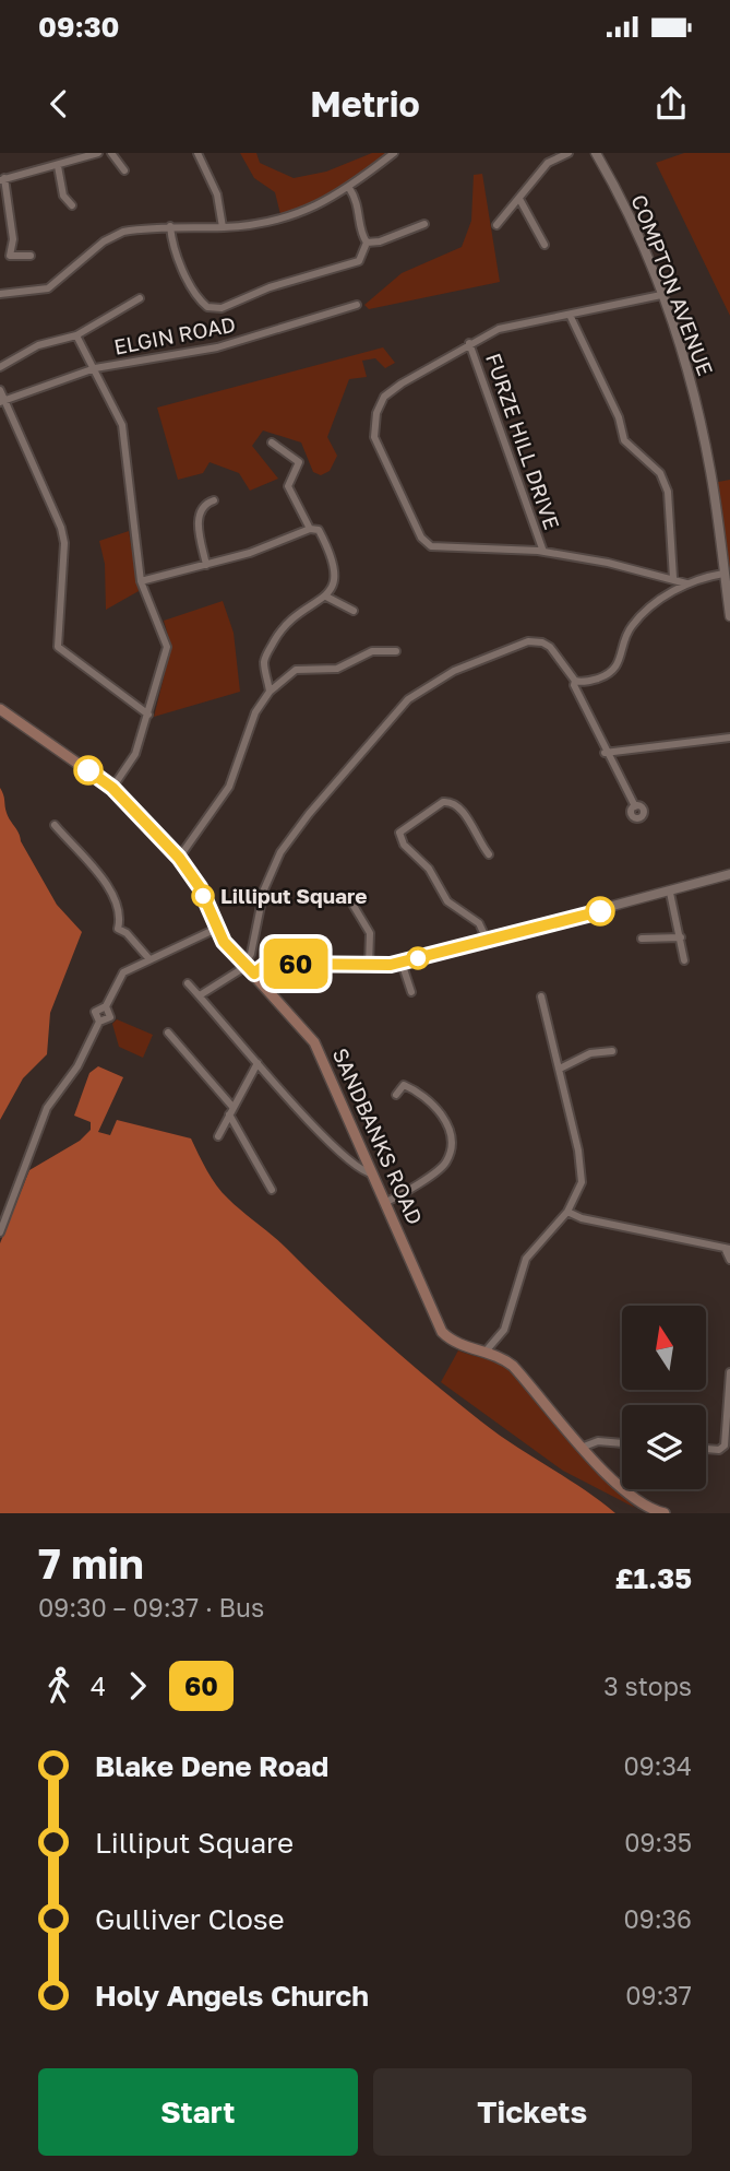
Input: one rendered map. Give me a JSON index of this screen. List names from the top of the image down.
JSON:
{
  "streets": {
    "main road": ["SANDBANKS ROAD"],
    "street": ["COMPTON AVENUE", "ELGIN ROAD", "FURZE HILL DRIVE"]
  },
  "places": ["Lilliput Square"],
  "lines": ["bus line 60"],
  "north": "top",
  "page": {
    "status": "09:30",
    "header": "Metrio",
    "on_map": "60",
    "heading": ["7 min", "09:30 – 09:37 · Bus", "£1.35"],
    "legs": ["4", "60", "3 stops"],
    "list": [
      {
        "name": "Blake Dene Road",
        "value": "09:34"
      },
      {
        "name": "Lilliput Square",
        "value": "09:35"
      },
      {
        "name": "Gulliver Close",
        "value": "09:36"
      },
      {
        "name": "Holy Angels Church",
        "value": "09:37"
      }
    ],
    "buttons": ["Start", "Tickets"]
  }
}
